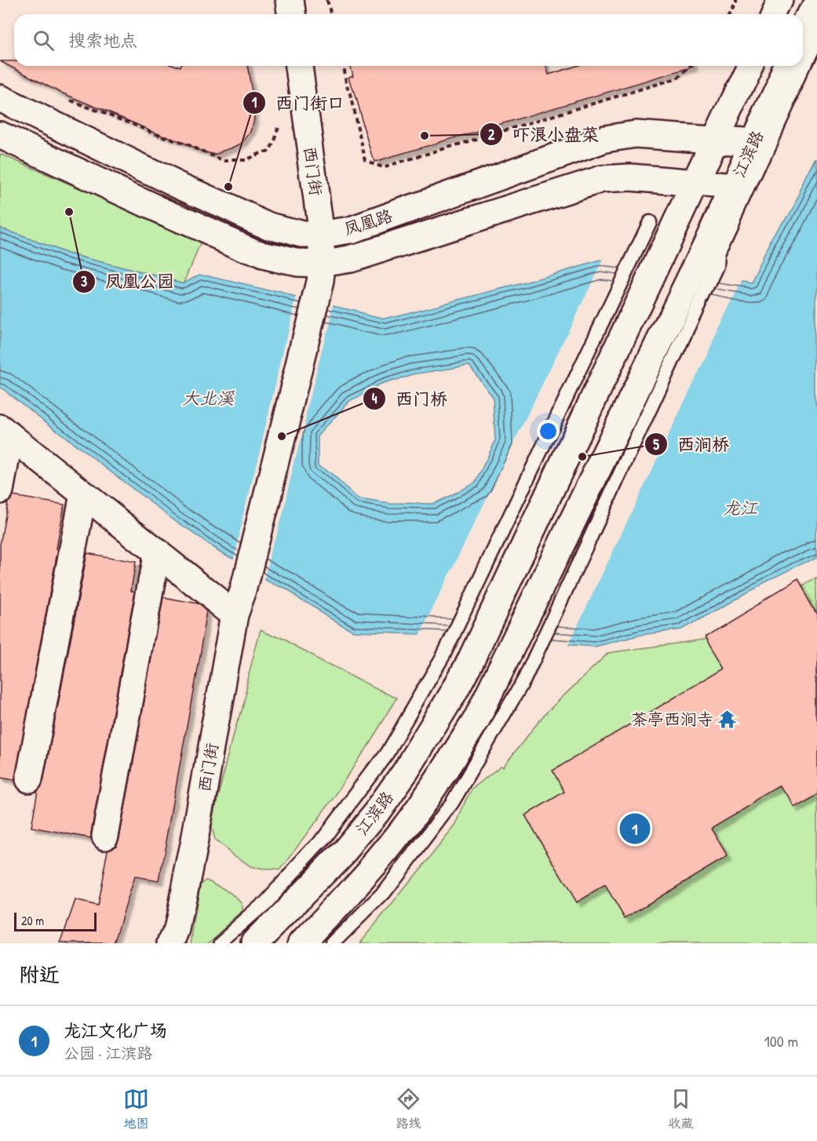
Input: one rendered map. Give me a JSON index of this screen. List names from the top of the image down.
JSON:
{
  "streets": {
    "street": ["江滨路", "西门街", "凤凰路"]
  },
  "crossings": [
    ["江滨路", "凤凰路"],
    ["西门街", "凤凰路"]
  ],
  "water": ["大北溪", "龙江"],
  "places": {
    "other": [
      "吓浪小盘菜",
      "西门街口",
      "凤凰公园",
      "西门桥",
      "西涧桥"
    ],
    "temple": ["茶亭西涧寺"]
  },
  "scale_bar": "20 m",
  "page": {
    "search": "搜索地点",
    "pins": "1",
    "scale": "20 m",
    "heading": "附近",
    "list": [
      {
        "mark": "1",
        "name": "龙江文化广场",
        "note": "公园 · 江滨路",
        "value": "100 m"
      }
    ],
    "nav": ["地图", "路线", "收藏"]
  }
}
